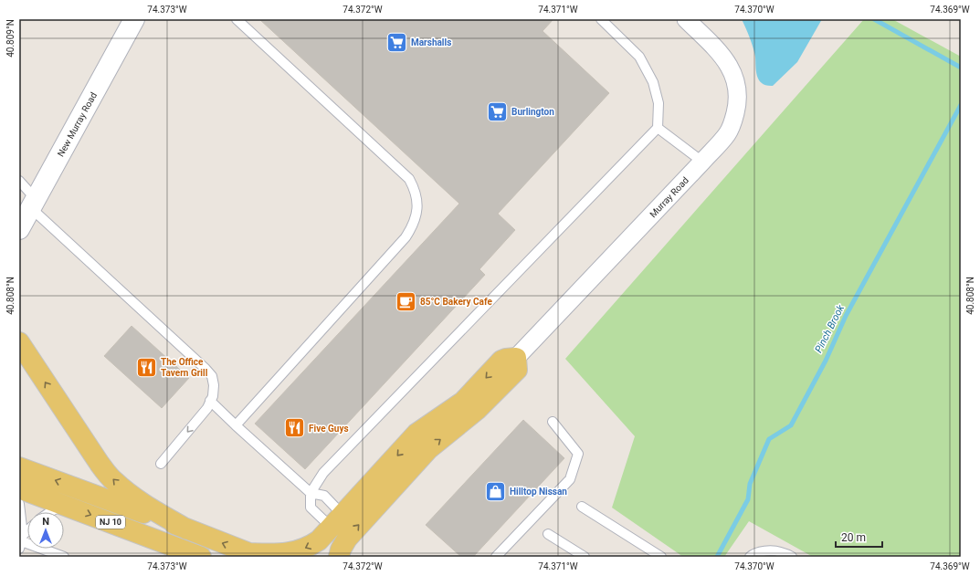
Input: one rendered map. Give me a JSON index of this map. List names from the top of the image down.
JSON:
{
  "streets": {
    "main road": ["NJ 10"],
    "street": ["New Murray Road", "Murray Road"]
  },
  "water": ["Pinch Brook"],
  "places": {
    "supermarket": ["Marshalls", "Burlington"],
    "cafe": ["85°C Bakery Cafe"],
    "restaurant": ["The Office Tavern Grill", "Five Guys"],
    "shop": ["Hilltop Nissan"]
  },
  "scale_bar": "20 m",
  "north": "top",
  "coordinates": [
    "74.373°W",
    "74.372°W",
    "74.371°W",
    "74.370°W",
    "74.369°W",
    "40.809°N",
    "40.808°N"
  ]
}
